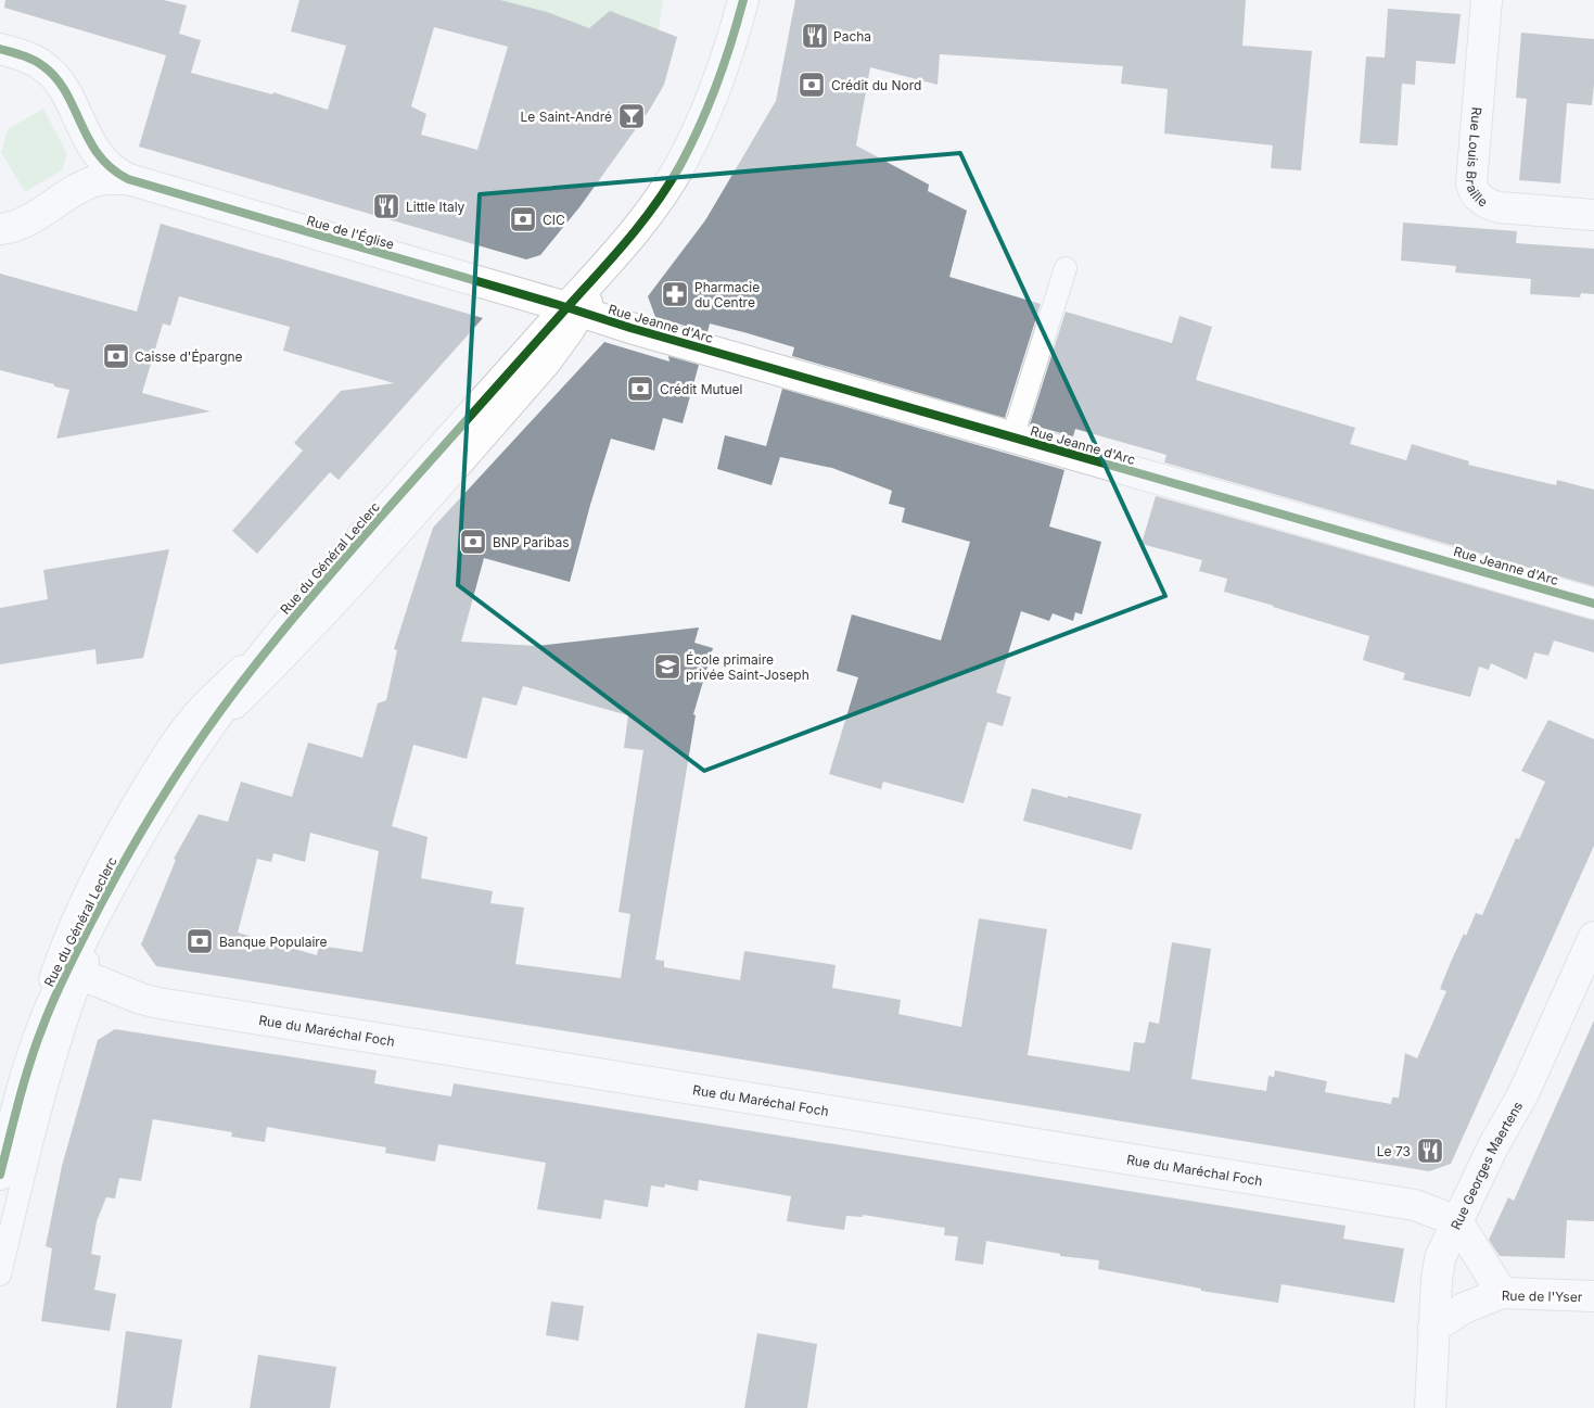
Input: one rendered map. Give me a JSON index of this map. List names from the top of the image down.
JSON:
{
  "streets": {
    "street": [
      "Rue Louis Braille",
      "Rue de l'Église",
      "Rue Jeanne d'Arc",
      "Rue du Général Leclerc",
      "Rue du Maréchal Foch",
      "Rue Georges Maertens",
      "Rue de l'Yser"
    ]
  },
  "crossings": [
    ["Rue de l'Église", "Rue Jeanne d'Arc"],
    ["Rue de l'Église", "Rue du Général Leclerc"],
    ["Rue Jeanne d'Arc", "Rue du Général Leclerc"],
    ["Rue du Général Leclerc", "Rue du Maréchal Foch"],
    ["Rue du Maréchal Foch", "Rue Georges Maertens"],
    ["Rue Georges Maertens", "Rue de l'Yser"]
  ],
  "places": {
    "restaurant": ["Pacha", "Little Italy", "Le 73"],
    "bank": [
      "Crédit du Nord",
      "CIC",
      "Caisse d'Épargne",
      "Crédit Mutuel",
      "BNP Paribas",
      "Banque Populaire"
    ],
    "bar": ["Le Saint-André"],
    "pharmacy": ["Pharmacie du Centre"],
    "school or university": ["École primaire privée Saint-Joseph"]
  }
}
